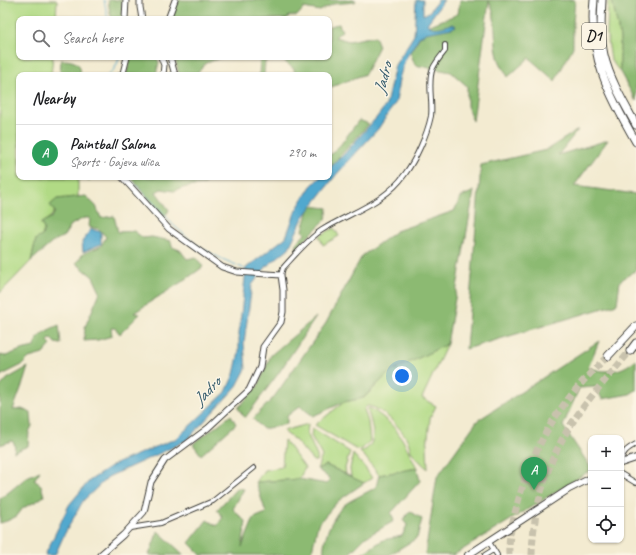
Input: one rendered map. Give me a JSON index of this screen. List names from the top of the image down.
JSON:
{
  "streets": {
    "highway": ["D1"]
  },
  "water": ["Jadro"],
  "page": {
    "search": "Search here",
    "heading": "Nearby",
    "list": [
      {
        "mark": "A",
        "name": "Paintball Salona",
        "note": "Sports · Gajeva ulica",
        "value": "290 m"
      }
    ],
    "map_buttons": ["+", "−"],
    "pins": "A"
  }
}
